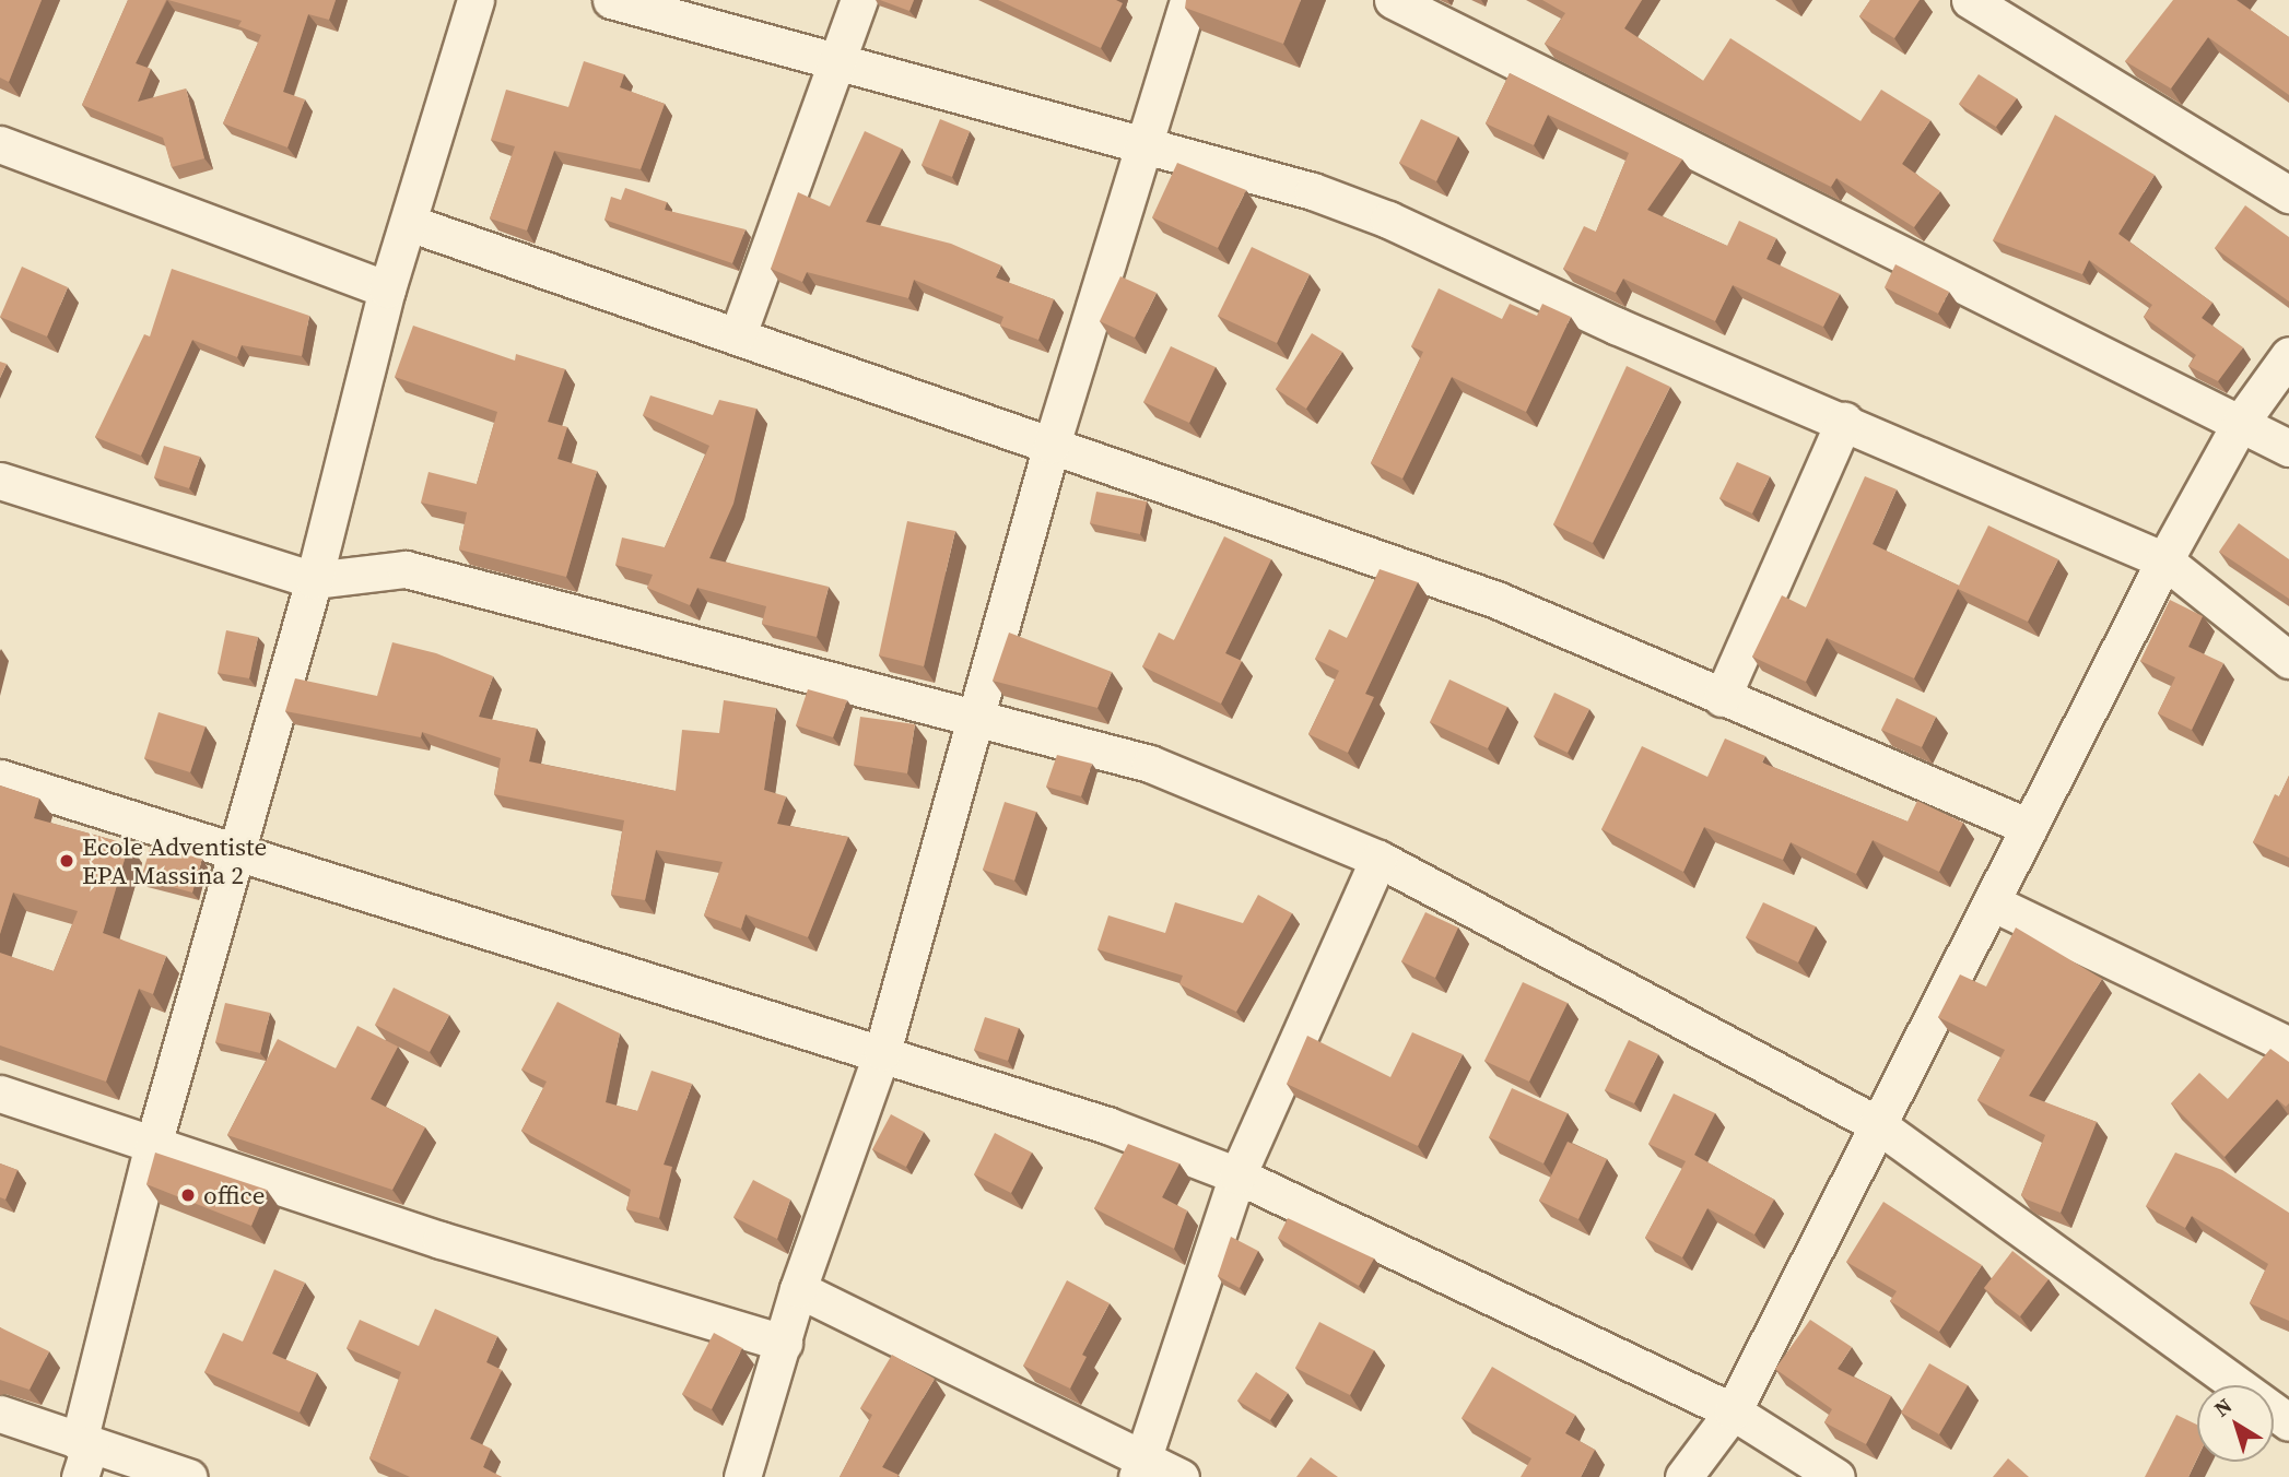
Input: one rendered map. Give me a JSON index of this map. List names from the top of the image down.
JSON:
{
  "places": ["Ecole Adventiste EPA Massina 2", "office"],
  "north": "top left"
}
